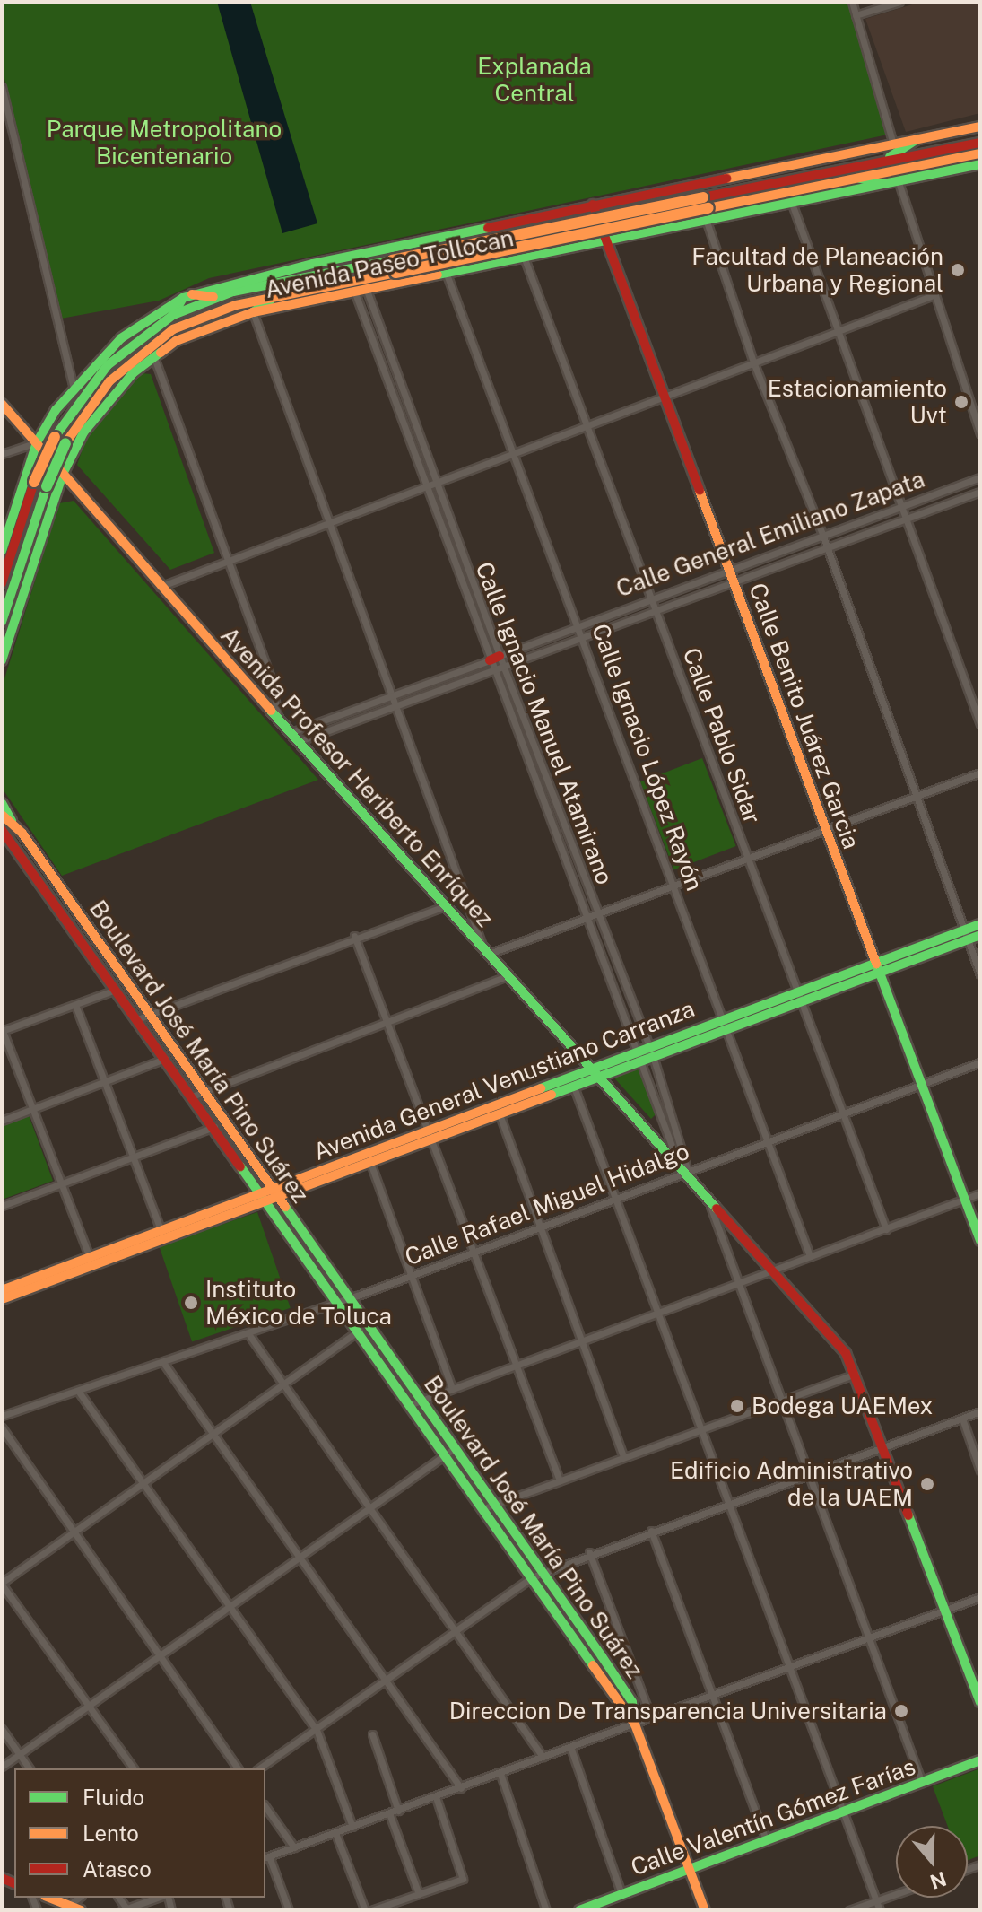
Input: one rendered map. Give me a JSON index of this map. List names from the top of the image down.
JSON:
{
  "streets": {
    "main road": [
      "Avenida Paseo Tollocan",
      "Calle Benito Juárez Garcia",
      "Avenida Profesor Heriberto Enríquez",
      "Boulevard José María Pino Suárez",
      "Avenida General Venustiano Carranza",
      "Calle Valentín Gómez Farías"
    ],
    "street": [
      "Calle General Emiliano Zapata",
      "Calle Ignacio Manuel Atamirano",
      "Calle Pablo Sidar",
      "Calle Ignacio López Rayón",
      "Calle Rafael Miguel Hidalgo"
    ]
  },
  "crossings": [
    ["Avenida Paseo Tollocan", "Calle Benito Juárez Garcia"],
    ["Avenida Paseo Tollocan", "Calle Ignacio Manuel Atamirano"],
    ["Avenida Paseo Tollocan", "Calle Pablo Sidar"],
    ["Avenida Paseo Tollocan", "Calle Ignacio López Rayón"],
    ["Avenida Paseo Tollocan", "Avenida Profesor Heriberto Enríquez"],
    ["Calle General Emiliano Zapata", "Calle Benito Juárez Garcia"],
    ["Calle General Emiliano Zapata", "Calle Ignacio Manuel Atamirano"],
    ["Calle General Emiliano Zapata", "Calle Pablo Sidar"],
    ["Calle General Emiliano Zapata", "Calle Ignacio López Rayón"],
    ["Calle General Emiliano Zapata", "Avenida Profesor Heriberto Enríquez"],
    ["Calle Benito Juárez Garcia", "Avenida General Venustiano Carranza"],
    ["Calle Benito Juárez Garcia", "Calle Rafael Miguel Hidalgo"],
    ["Calle Ignacio Manuel Atamirano", "Avenida Profesor Heriberto Enríquez"],
    ["Calle Ignacio Manuel Atamirano", "Avenida General Venustiano Carranza"],
    ["Calle Ignacio Manuel Atamirano", "Calle Rafael Miguel Hidalgo"],
    ["Calle Pablo Sidar", "Avenida General Venustiano Carranza"],
    ["Calle Pablo Sidar", "Calle Rafael Miguel Hidalgo"],
    ["Calle Ignacio López Rayón", "Avenida General Venustiano Carranza"],
    ["Calle Ignacio López Rayón", "Calle Rafael Miguel Hidalgo"],
    ["Avenida Profesor Heriberto Enríquez", "Avenida General Venustiano Carranza"],
    ["Avenida Profesor Heriberto Enríquez", "Calle Rafael Miguel Hidalgo"],
    ["Boulevard José María Pino Suárez", "Avenida General Venustiano Carranza"],
    ["Boulevard José María Pino Suárez", "Calle Rafael Miguel Hidalgo"]
  ],
  "parks": ["Explanada Central", "Parque Metropolitano Bicentenario"],
  "places": [
    "Facultad de Planeación Urbana y Regional",
    "Estacionamiento Uvt",
    "Instituto México de Toluca",
    "Bodega UAEMex",
    "Edificio Administrativo de la UAEM",
    "Direccion De Transparencia Universitaria"
  ],
  "legend": ["Fluido", "Lento", "Atasco"],
  "north": "bottom"
}
